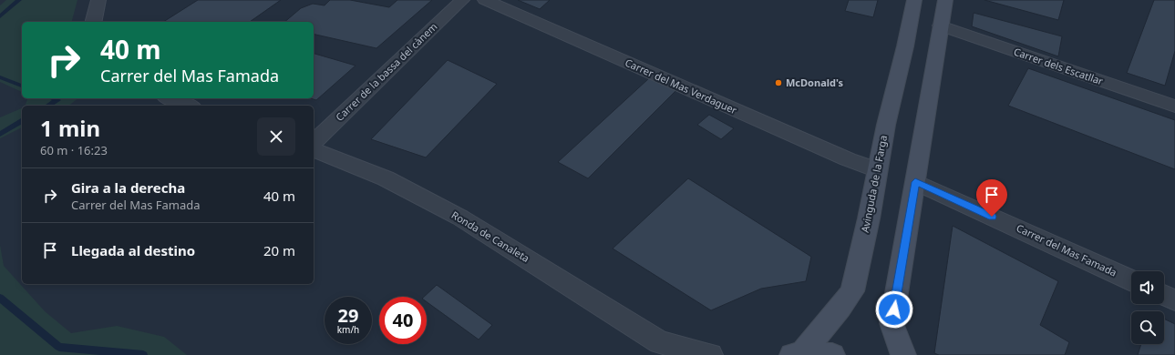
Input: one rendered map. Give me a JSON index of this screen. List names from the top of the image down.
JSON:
{
  "streets": {
    "street": [
      "Carrer dels Escatllar",
      "Carrer de la bassa del cànem",
      "Carrer del Mas Verdaguer",
      "Avinguda de la Farga",
      "Ronda de Canaleta",
      "Carrer del Mas Famada"
    ]
  },
  "crossings": [
    ["Carrer del Mas Verdaguer", "Avinguda de la Farga"]
  ],
  "places": ["McDonald's"],
  "page": {
    "turn": ["40 m", "Carrer del Mas Famada"],
    "heading": ["1 min", "60 m · 16:23"],
    "list": [
      {
        "name": "Gira a la derecha",
        "note": "Carrer del Mas Famada",
        "value": "40 m"
      },
      {
        "name": "Llegada al destino",
        "value": "20 m"
      }
    ],
    "speed": "29 km/h",
    "limit": "40"
  }
}
